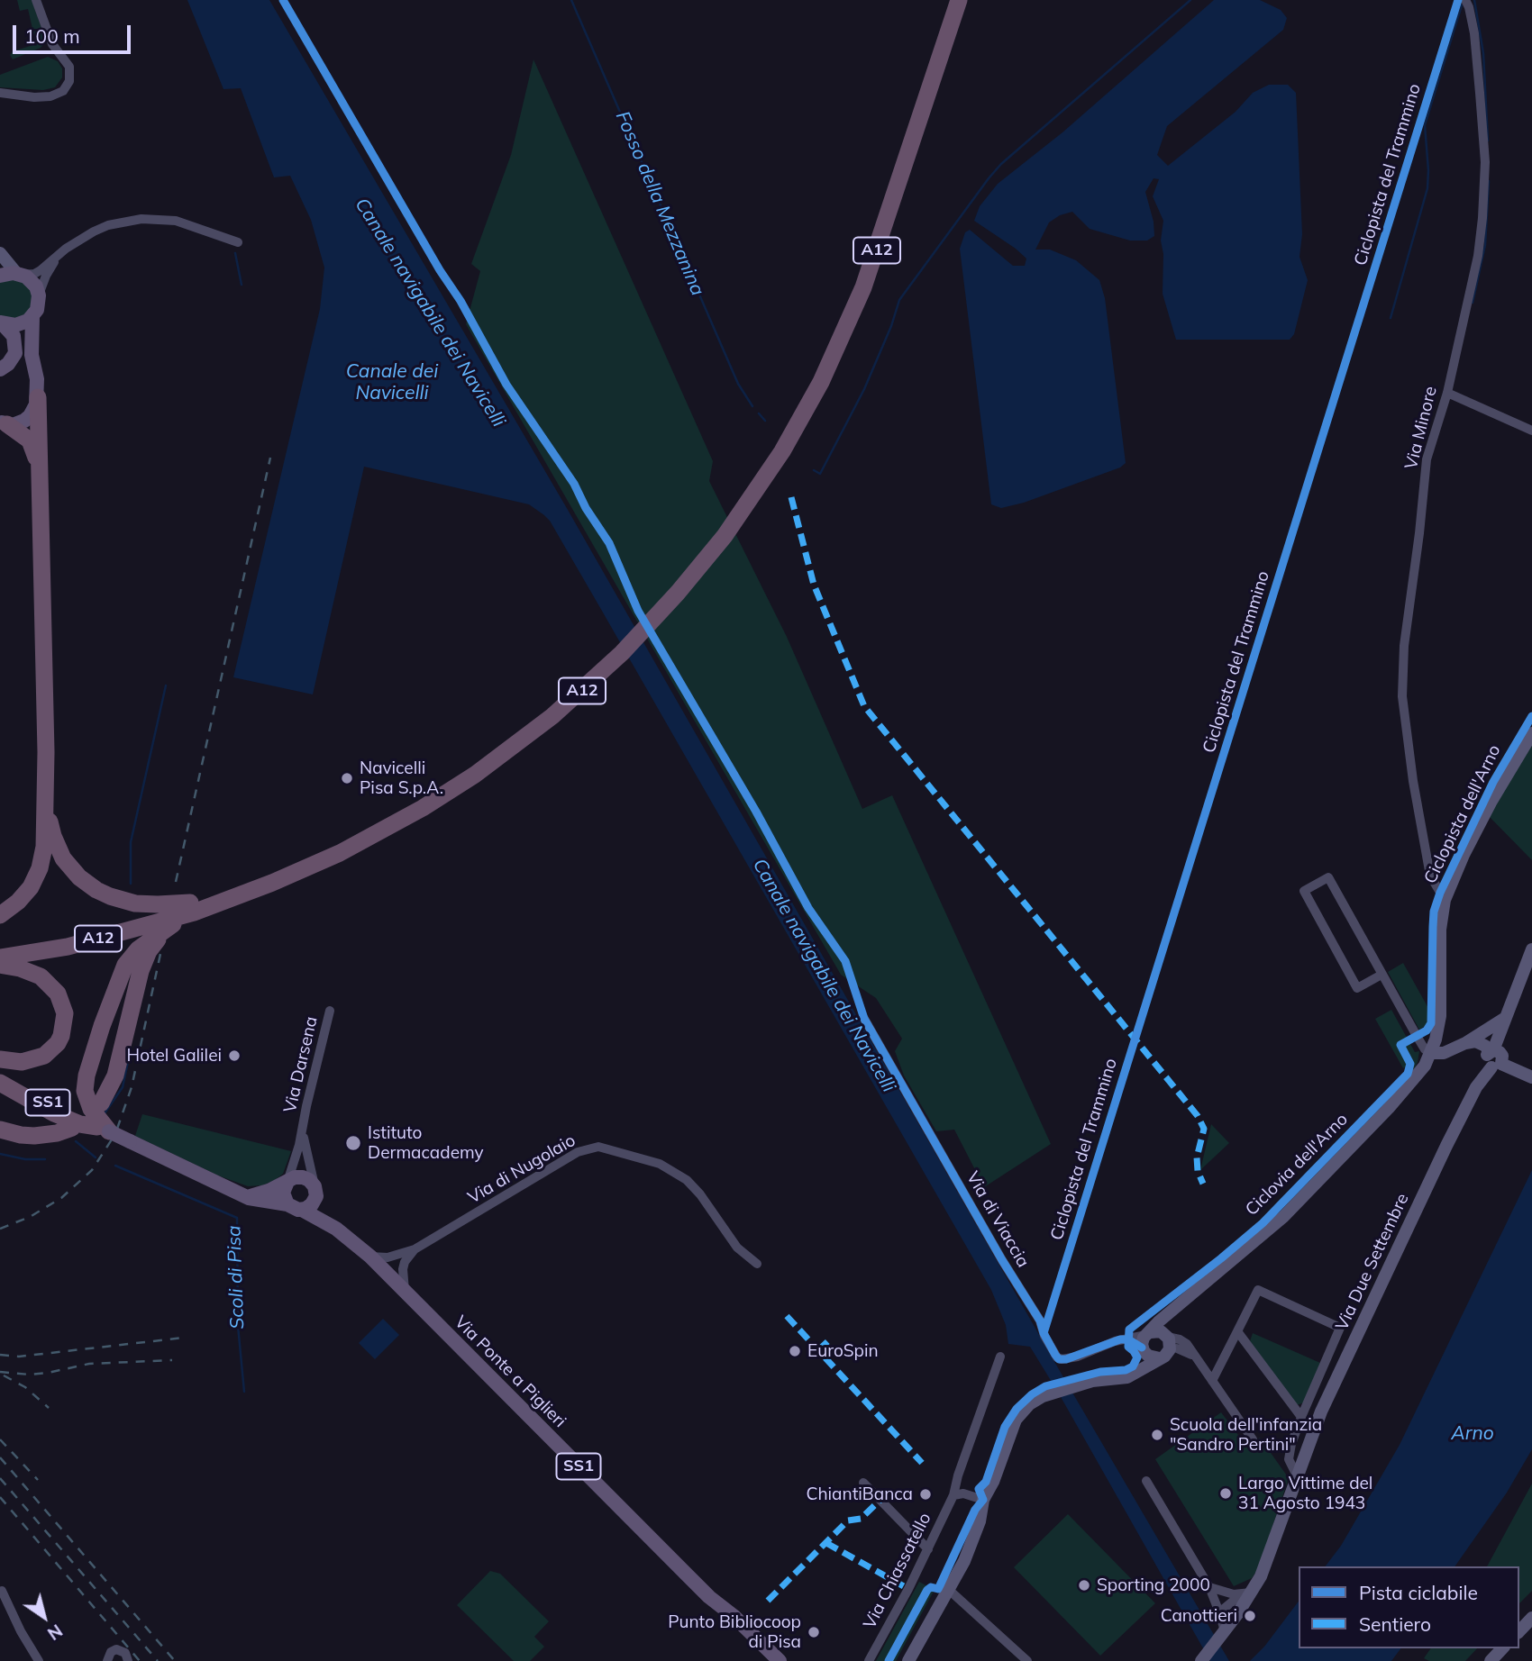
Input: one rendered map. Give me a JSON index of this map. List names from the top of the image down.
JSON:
{
  "streets": {
    "highway": ["A12"],
    "main road": ["SS1", "Via Ponte a Piglieri"],
    "street": [
      "Via Minore",
      "Via Darsena",
      "Via di Nugolaio",
      "Via di Viaccia",
      "Via Due Settembre",
      "Via Chiassatello"
    ],
    "cycle path": ["Ciclopista del Trammino", "Ciclopista dell'Arno"]
  },
  "crossings": [
    ["Via Darsena", "SS1"],
    ["Via Darsena", "Via Ponte a Piglieri"],
    ["SS1", "Via Ponte a Piglieri"],
    ["Via di Nugolaio", "Via Ponte a Piglieri"]
  ],
  "water": [
    "Fosso della Mezzanina",
    "Canale navigabile dei Navicelli",
    "Canale dei Navicelli",
    "Scoli di Pisa",
    "Arno"
  ],
  "places": [
    "Navicelli Pisa S.p.A.",
    "Hotel Galilei",
    "Istituto Dermacademy",
    "EuroSpin",
    "Scuola dell'infanzia \"Sandro Pertini\"",
    "Largo Vittime del 31 Agosto 1943",
    "ChiantiBanca",
    "Sporting 2000",
    "Canottieri",
    "Punto Bibliocoop di Pisa"
  ],
  "legend": ["Pista ciclabile", "Sentiero"],
  "scale_bar": "100 m",
  "north": "bottom right"
}
